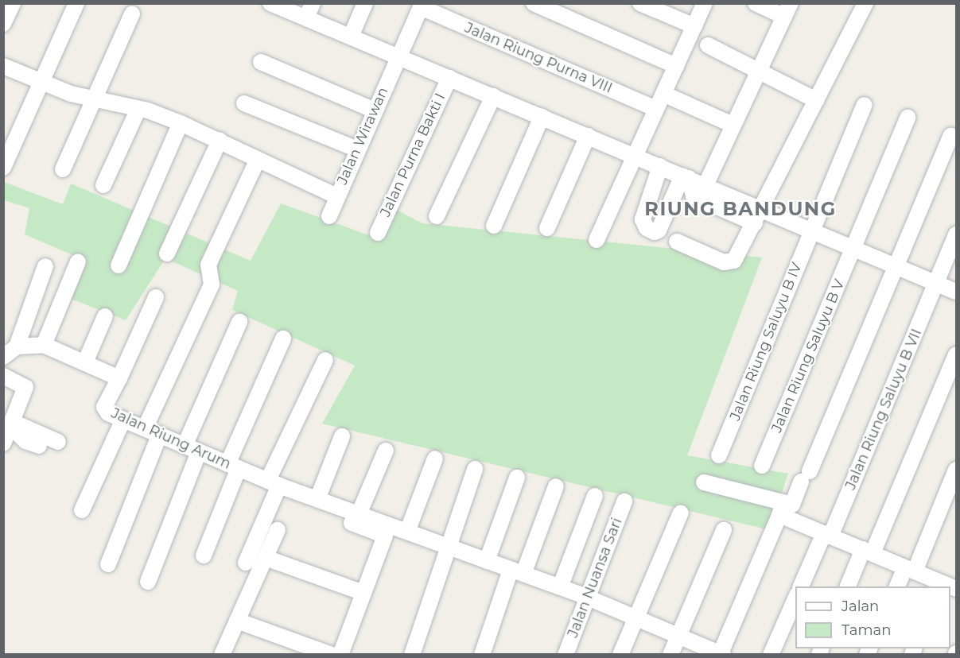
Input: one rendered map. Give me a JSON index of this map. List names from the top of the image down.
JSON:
{
  "streets": {
    "street": [
      "Jalan Riung Purna VIII",
      "Jalan Wirawan",
      "Jalan Purna Bakti I",
      "Jalan Riung Saluyu B IV",
      "Jalan Riung Saluyu B V",
      "Jalan Riung Saluyu B VII",
      "Jalan Riung Arum",
      "Jalan Nuansa Sari"
    ]
  },
  "crossings": [
    ["Jalan Riung Purna VIII", "Jalan Wirawan"],
    ["Jalan Riung Arum", "Jalan Nuansa Sari"]
  ],
  "districts": ["RIUNG BANDUNG"],
  "legend": ["Jalan", "Taman"]
}
